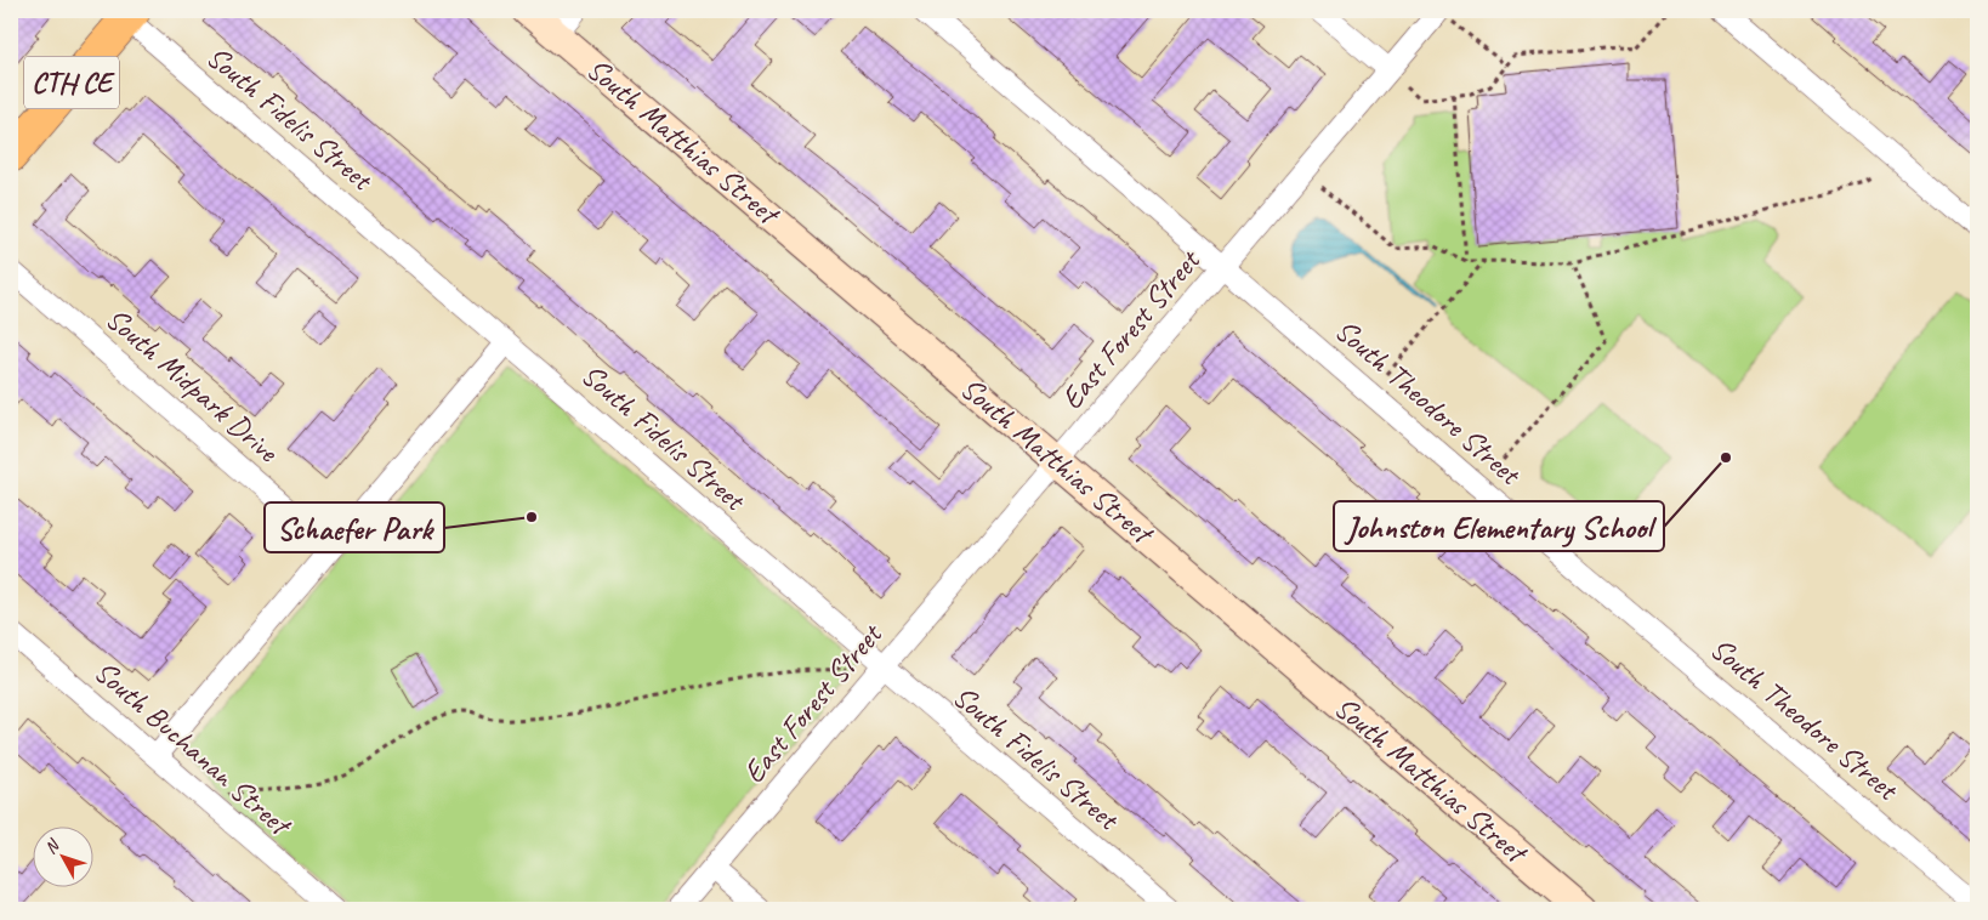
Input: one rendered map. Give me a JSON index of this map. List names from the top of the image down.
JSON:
{
  "streets": {
    "main road": ["CTH CE"],
    "street": [
      "South Fidelis Street",
      "South Matthias Street",
      "East Forest Street",
      "South Midpark Drive",
      "South Theodore Street",
      "South Buchanan Street"
    ]
  },
  "crossings": [
    ["CTH CE", "South Fidelis Street"],
    ["South Fidelis Street", "East Forest Street"],
    ["South Matthias Street", "East Forest Street"],
    ["East Forest Street", "South Theodore Street"]
  ],
  "places": ["Johnston Elementary School", "Schaefer Park"],
  "north": "top left"
}
